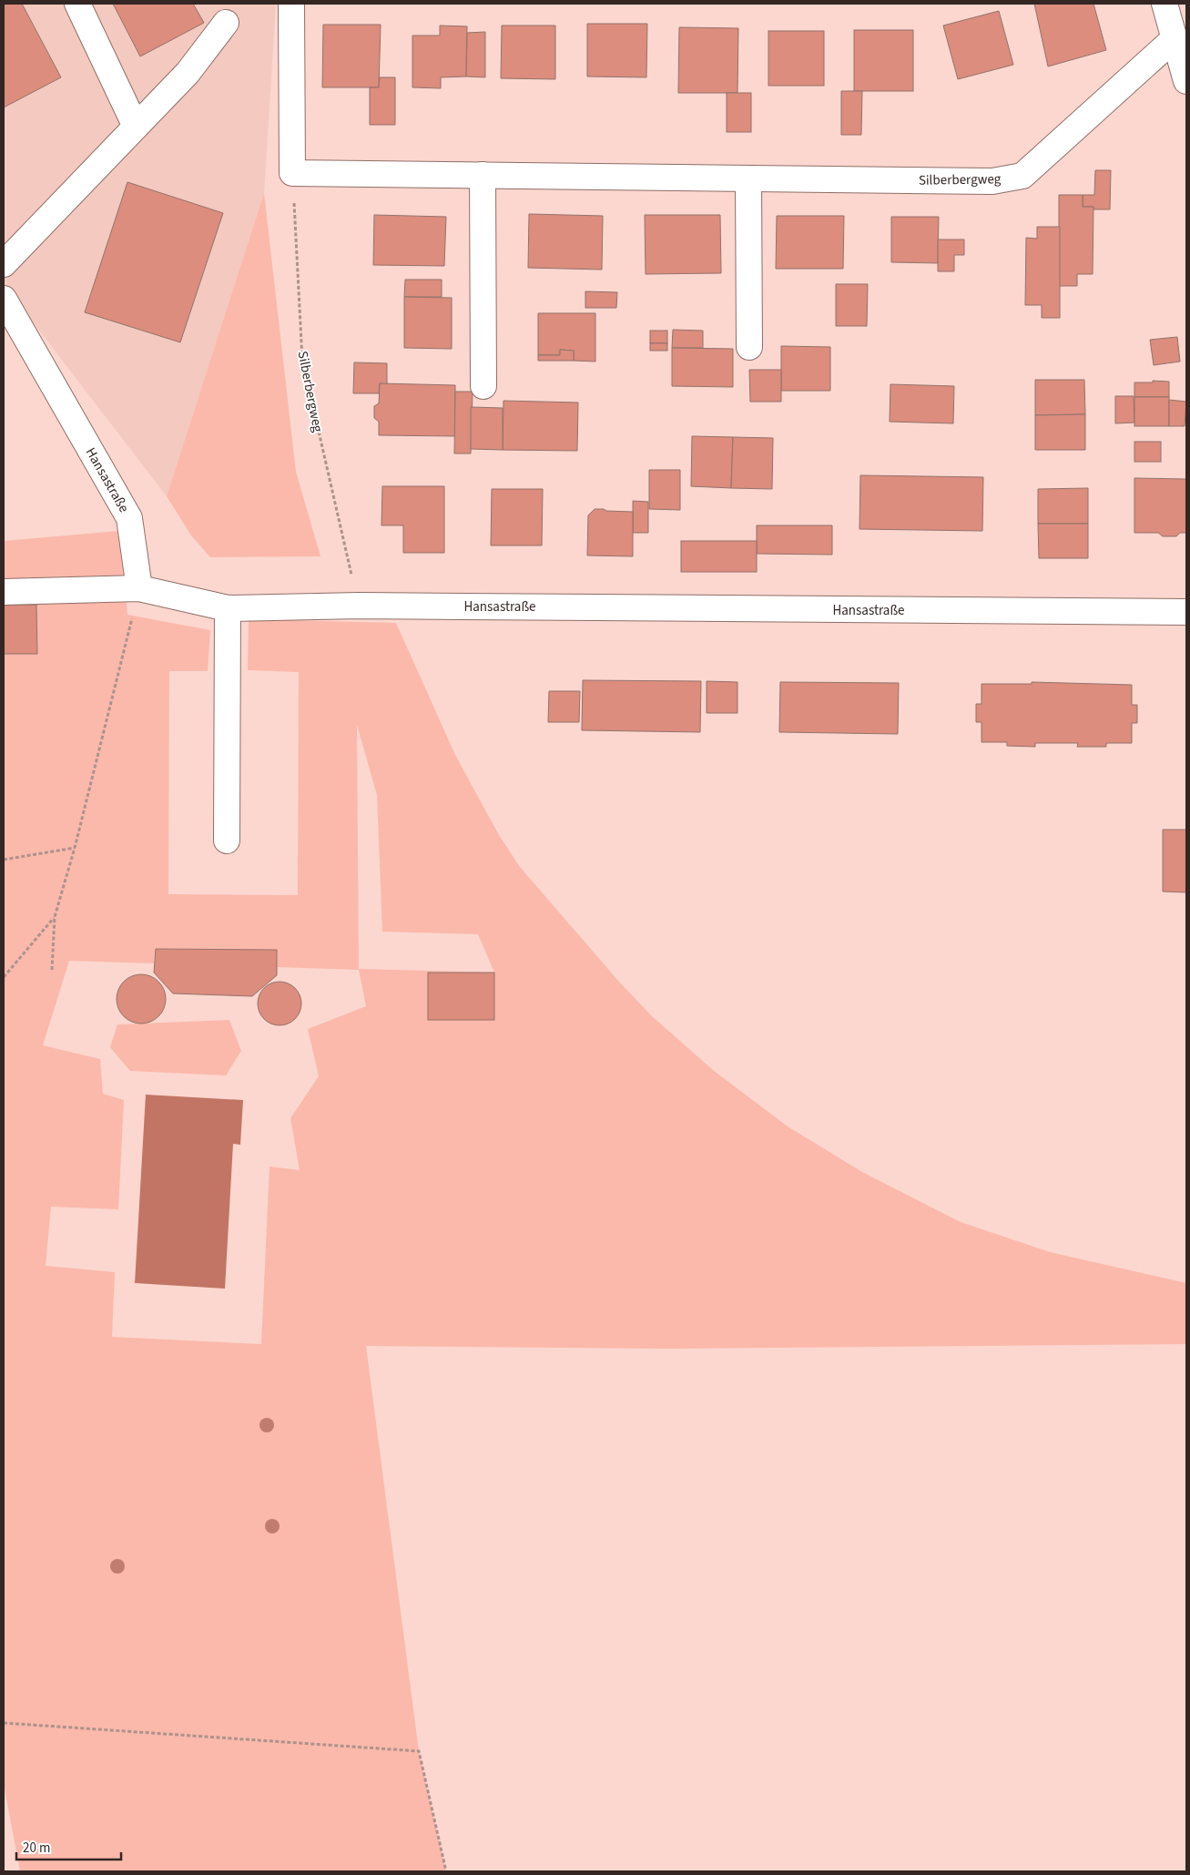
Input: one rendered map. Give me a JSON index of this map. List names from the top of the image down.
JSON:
{
  "streets": {
    "street": ["Silberbergweg", "Hansastraße"]
  },
  "crossings": [
    ["Silberbergweg", "Hansastraße"]
  ],
  "scale_bar": "20 m"
}
